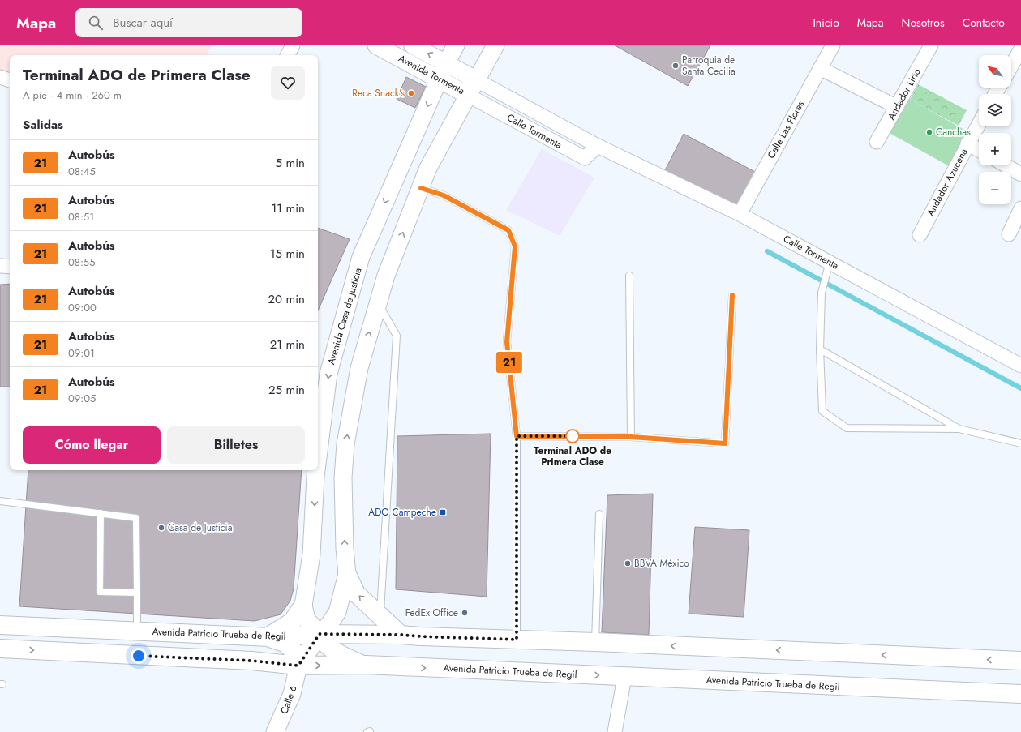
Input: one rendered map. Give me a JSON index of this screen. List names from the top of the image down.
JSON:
{
  "streets": {
    "main road": ["Avenida Patricio Trueba de Regil"],
    "street": [
      "Avenida Tormenta",
      "Andador Lirio",
      "Calle Las Flores",
      "Calle Tormenta",
      "Andador Azucena",
      "Avenida Casa de Justicia",
      "Calle 6"
    ]
  },
  "crossings": [
    ["Avenida Tormenta", "Calle Tormenta"],
    ["Avenida Tormenta", "Avenida Casa de Justicia"],
    ["Calle Las Flores", "Calle Tormenta"],
    ["Avenida Patricio Trueba de Regil", "Calle 6"]
  ],
  "places": {
    "other": [
      "Parroquia de Santa Cecilia",
      "Reca Snack's",
      "Canchas",
      "Terminal ADO de Primera Clase",
      "Casa de Justicia",
      "BBVA México",
      "FedEx Office"
    ],
    "transit": ["ADO Campeche"]
  },
  "lines": ["bus line 21"],
  "north": "top left",
  "page": {
    "header": "Mapa",
    "search": "Buscar aquí",
    "nav": [
      "Inicio",
      "Mapa",
      "Nosotros",
      "Contacto"
    ],
    "on_map": "21",
    "map_buttons": ["+", "−"],
    "heading": [
      ["Terminal ADO de Primera Clase", "A pie · 4 min · 260 m"],
      "Salidas"
    ],
    "list": [
      {
        "mark": "21",
        "name": "Autobús",
        "note": "08:45",
        "value": "5 min"
      },
      {
        "mark": "21",
        "name": "Autobús",
        "note": "08:51",
        "value": "11 min"
      },
      {
        "mark": "21",
        "name": "Autobús",
        "note": "08:55",
        "value": "15 min"
      },
      {
        "mark": "21",
        "name": "Autobús",
        "note": "09:00",
        "value": "20 min"
      },
      {
        "mark": "21",
        "name": "Autobús",
        "note": "09:01",
        "value": "21 min"
      },
      {
        "mark": "21",
        "name": "Autobús",
        "note": "09:05",
        "value": "25 min"
      }
    ],
    "buttons": ["Cómo llegar", "Billetes"]
  }
}
